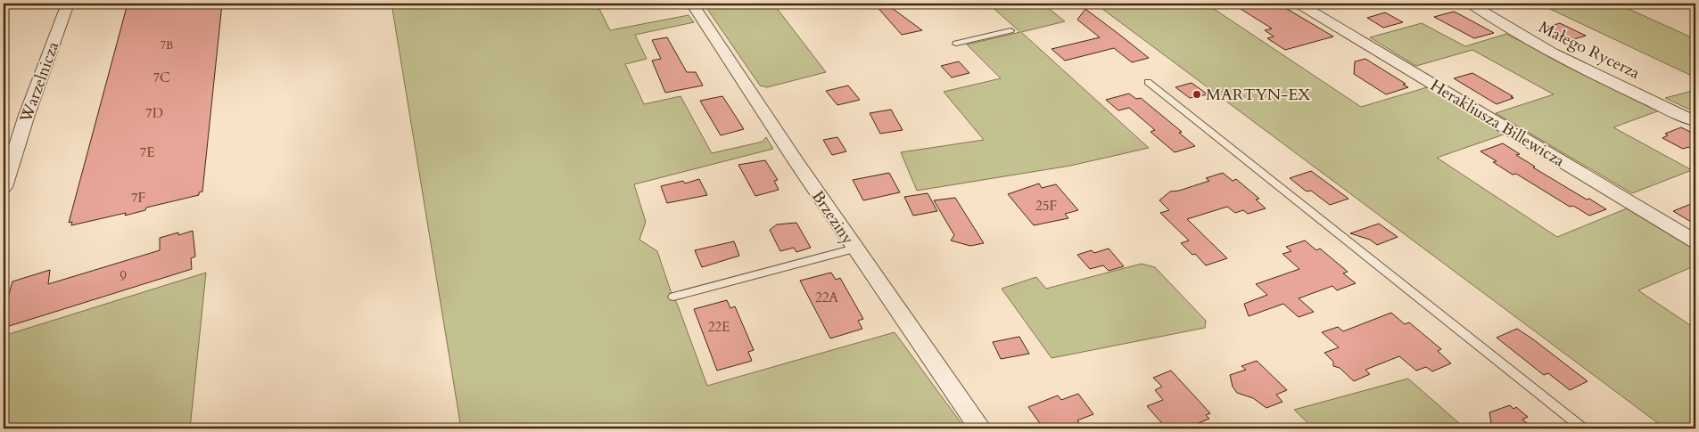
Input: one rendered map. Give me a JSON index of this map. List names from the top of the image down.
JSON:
{
  "streets": {
    "street": [
      "Małego Rycerza",
      "Warzelnicza",
      "Herakliusza Billewicza",
      "Brzeziny"
    ]
  },
  "places": ["MARTYN-EX"],
  "house_numbers": [
    "7B",
    "7C",
    "7D",
    "7E",
    "7F",
    "25F",
    "9",
    "22A",
    "22E"
  ]
}
